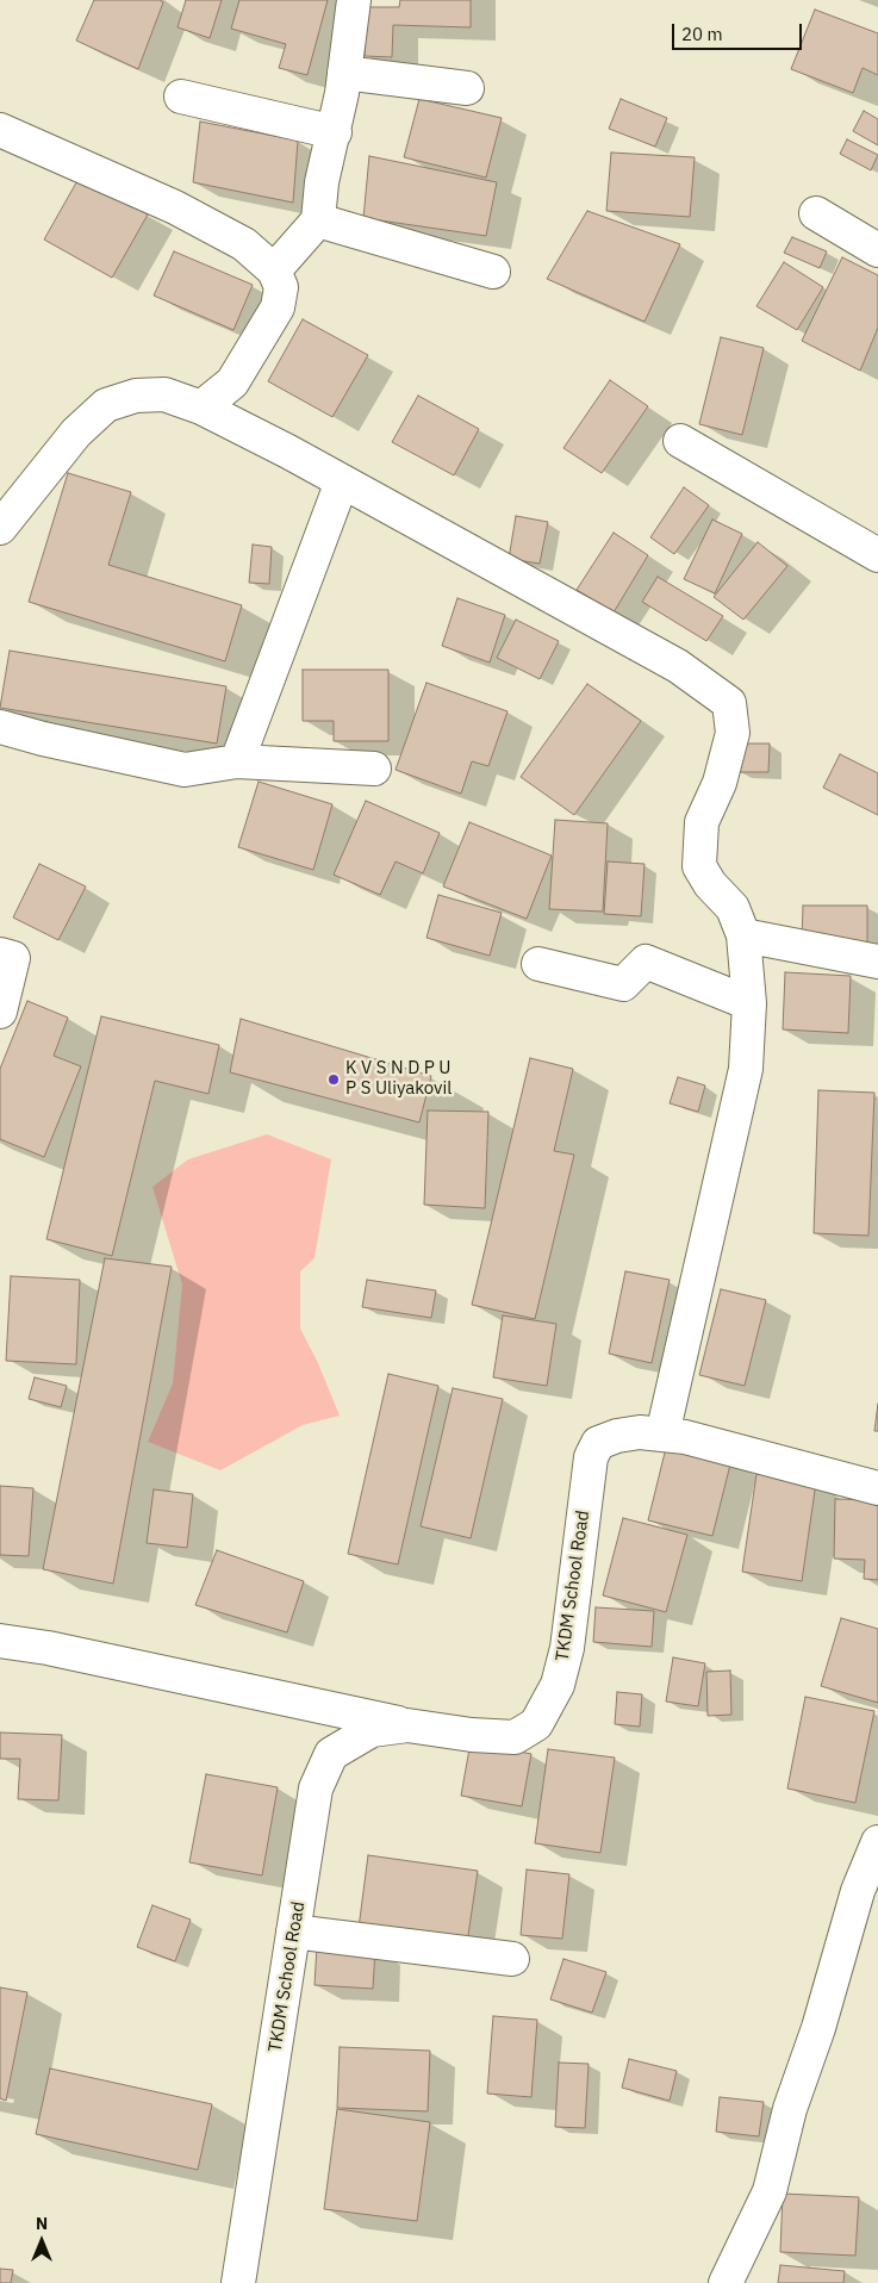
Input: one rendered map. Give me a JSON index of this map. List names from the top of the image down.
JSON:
{
  "streets": {
    "street": ["TKDM School Road"]
  },
  "places": ["K V S N D P U P S Uliyakovil"],
  "scale_bar": "20 m",
  "north": "top"
}
